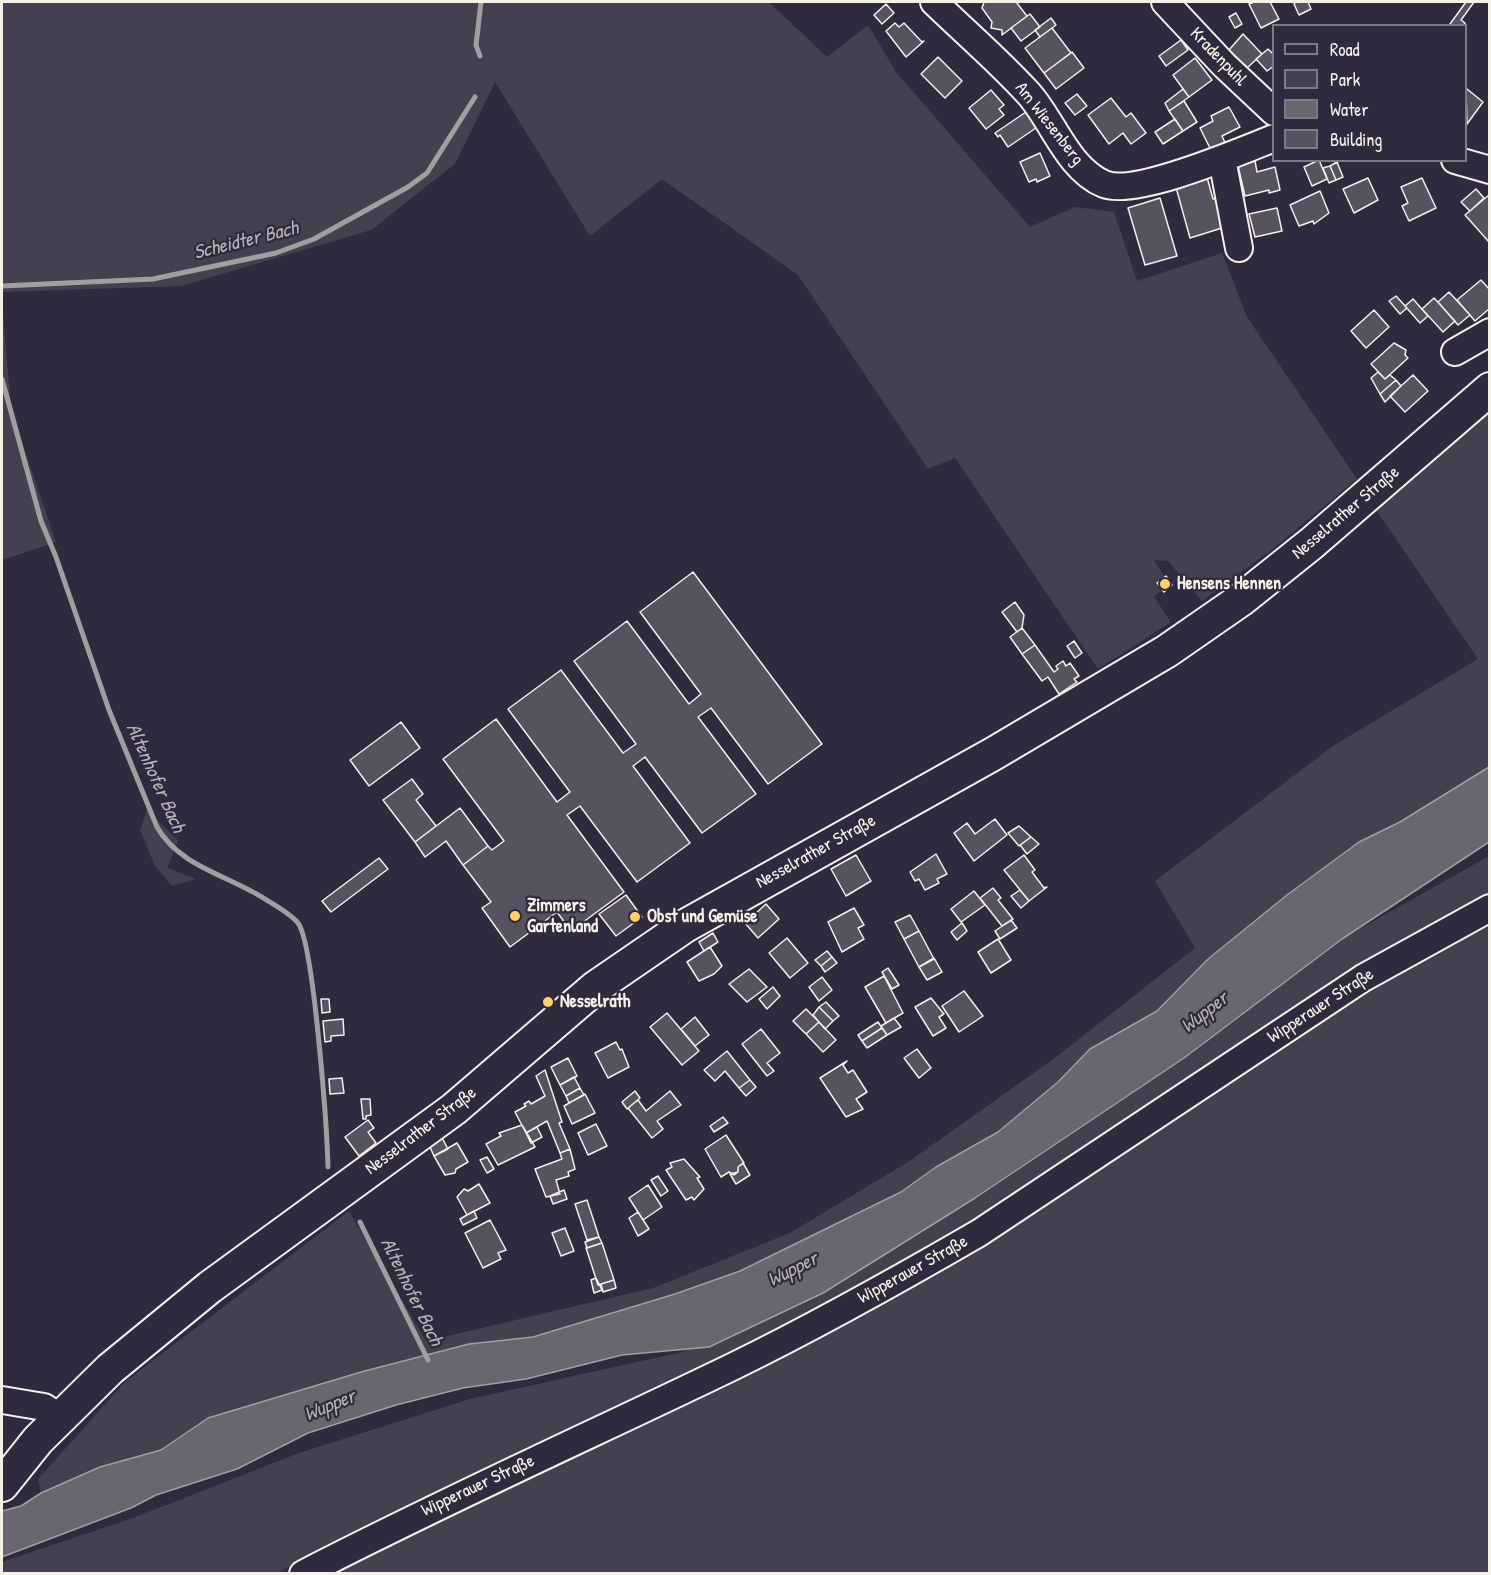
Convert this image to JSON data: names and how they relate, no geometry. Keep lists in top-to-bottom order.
{
  "streets": {
    "main road": ["Nesselrather Straße"],
    "street": ["Kradenpuhl", "Am Wiesenberg", "Wipperauer Straße"]
  },
  "water": ["Scheidter Bach", "Altenhofer Bach", "Wupper"],
  "places": [
    "Hensens Hennen",
    "Zimmers Gartenland",
    "Obst und Gemüse",
    "Nesselrath"
  ],
  "legend": [
    "Road",
    "Park",
    "Water",
    "Building"
  ]
}
